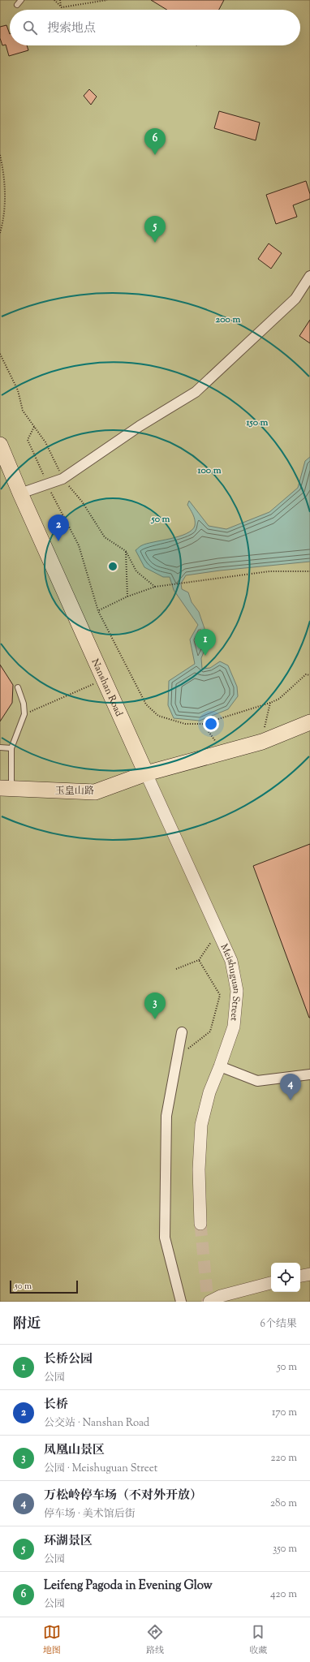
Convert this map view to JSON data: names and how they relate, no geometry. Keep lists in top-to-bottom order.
{
  "streets": {
    "main road": ["Nanshan Road", "玉皇山路"],
    "street": ["Meishuguan Street"]
  },
  "crossings": [
    ["Nanshan Road", "玉皇山路"],
    ["Nanshan Road", "Meishuguan Street"],
    ["玉皇山路", "Meishuguan Street"]
  ],
  "scale_bar": "50 m",
  "page": {
    "search": "搜索地点",
    "pins": [
      "6",
      "5",
      "2",
      "1",
      "3",
      "4"
    ],
    "scale": "50 m",
    "heading": ["附近", "6个结果"],
    "list": [
      {
        "mark": "1",
        "name": "长桥公园",
        "note": "公园",
        "value": "50 m"
      },
      {
        "mark": "2",
        "name": "长桥",
        "note": "公交站 · Nanshan Road",
        "value": "170 m"
      },
      {
        "mark": "3",
        "name": "凤凰山景区",
        "note": "公园 · Meishuguan Street",
        "value": "220 m"
      },
      {
        "mark": "4",
        "name": "万松岭停车场（不对外开放）",
        "note": "停车场 · 美术馆后街",
        "value": "280 m"
      },
      {
        "mark": "5",
        "name": "环湖景区",
        "note": "公园",
        "value": "350 m"
      },
      {
        "mark": "6",
        "name": "Leifeng Pagoda in Evening Glow",
        "note": "公园",
        "value": "420 m"
      }
    ],
    "nav": ["地图", "路线", "收藏"]
  },
  "rings": [
    "200 m",
    "150 m",
    "100 m",
    "50 m"
  ]
}
